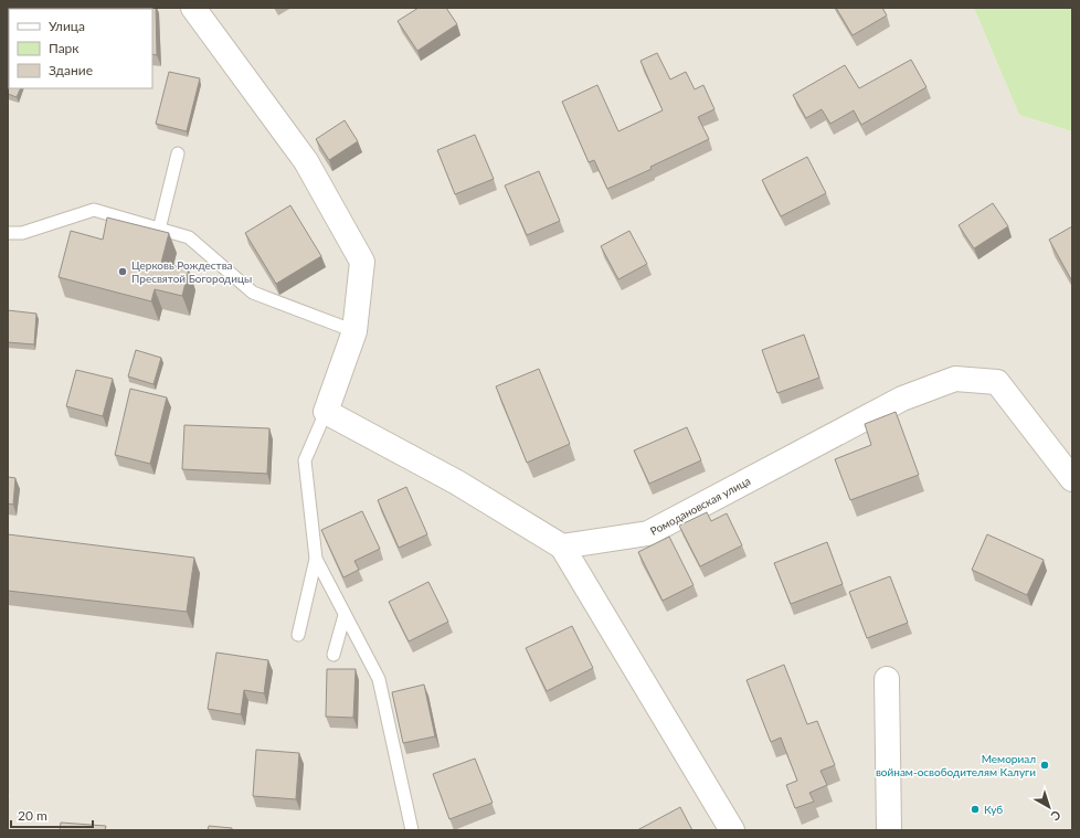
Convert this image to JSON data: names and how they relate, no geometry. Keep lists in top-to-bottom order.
{
  "streets": {
    "street": ["Ромодановская улица"]
  },
  "places": ["Церковь Рождества Пресвятой Богородицы", "Мемориал войнам-освободителям Калуги", "Куб"],
  "legend": ["Улица", "Парк", "Здание"],
  "scale_bar": "20 m",
  "north": "bottom right"
}
